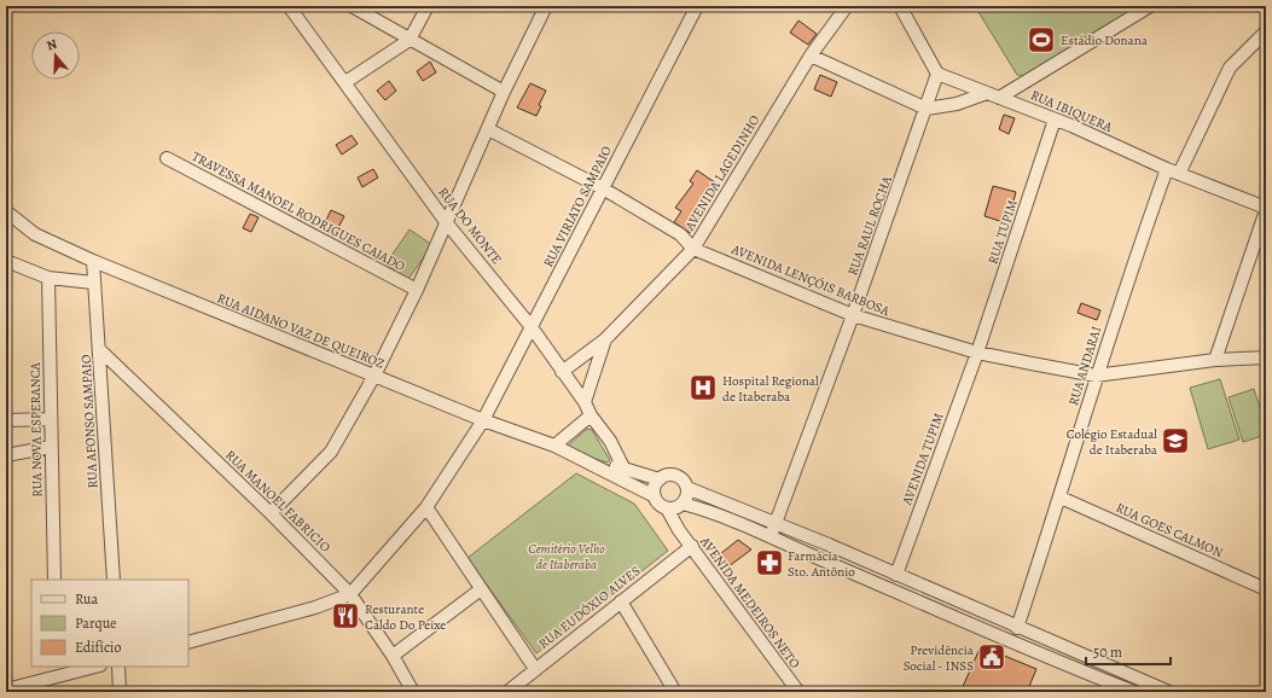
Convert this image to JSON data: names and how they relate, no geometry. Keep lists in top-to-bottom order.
{
  "streets": {
    "street": [
      "RUA IBIQUERA",
      "AVENIDA LAGEDINHO",
      "RUA VIRIATO SAMPAIO",
      "TRAVESSA MANOEL RODRIGUES CAJADO",
      "RUA DO MONTE",
      "RUA RAUL ROCHA",
      "RUA TUPIM",
      "AVENIDA LENÇÓIS BARBOSA",
      "RUA AIDANO VAZ DE QUEIROZ",
      "RUA ANDARAI",
      "RUA AFONSO SAMPAIO",
      "RUA NOVA ESPERANCA",
      "AVENIDA TUPIM",
      "RUA MANOEL FABRICIO",
      "RUA GOES CALMON",
      "AVENIDA MEDEIROS NETO",
      "RUA EUDÓXIO ALVES"
    ]
  },
  "crossings": [
    ["RUA IBIQUERA", "RUA RAUL ROCHA"],
    ["RUA IBIQUERA", "RUA TUPIM"],
    ["RUA IBIQUERA", "RUA ANDARAI"],
    ["AVENIDA LAGEDINHO", "RUA DO MONTE"],
    ["AVENIDA LAGEDINHO", "AVENIDA LENÇÓIS BARBOSA"],
    ["RUA VIRIATO SAMPAIO", "RUA DO MONTE"],
    ["RUA VIRIATO SAMPAIO", "AVENIDA LENÇÓIS BARBOSA"],
    ["RUA VIRIATO SAMPAIO", "RUA AIDANO VAZ DE QUEIROZ"],
    ["RUA VIRIATO SAMPAIO", "RUA MANOEL FABRICIO"],
    ["RUA DO MONTE", "RUA AIDANO VAZ DE QUEIROZ"],
    ["RUA RAUL ROCHA", "AVENIDA LENÇÓIS BARBOSA"],
    ["RUA TUPIM", "AVENIDA LENÇÓIS BARBOSA"],
    ["RUA TUPIM", "AVENIDA TUPIM"],
    ["AVENIDA LENÇÓIS BARBOSA", "RUA ANDARAI"],
    ["AVENIDA LENÇÓIS BARBOSA", "AVENIDA TUPIM"],
    ["RUA AIDANO VAZ DE QUEIROZ", "RUA AFONSO SAMPAIO"],
    ["RUA AIDANO VAZ DE QUEIROZ", "AVENIDA MEDEIROS NETO"],
    ["RUA ANDARAI", "RUA GOES CALMON"],
    ["RUA AFONSO SAMPAIO", "RUA MANOEL FABRICIO"],
    ["AVENIDA MEDEIROS NETO", "RUA EUDÓXIO ALVES"]
  ],
  "parks": ["Cemitério Velho de Itaberaba"],
  "places": {
    "sports": ["Estádio Donana"],
    "hospital": ["Hospital Regional de Itaberaba"],
    "school or university": ["Colégio Estadual de Itaberaba"],
    "pharmacy": ["Farmácia Sto. Antônio"],
    "restaurant": ["Resturante Caldo Do Peixe"],
    "public building": ["Previdência Social - INSS"]
  },
  "legend": ["Rua", "Parque", "Edifício"],
  "scale_bar": "50 m",
  "north": "top"
}
